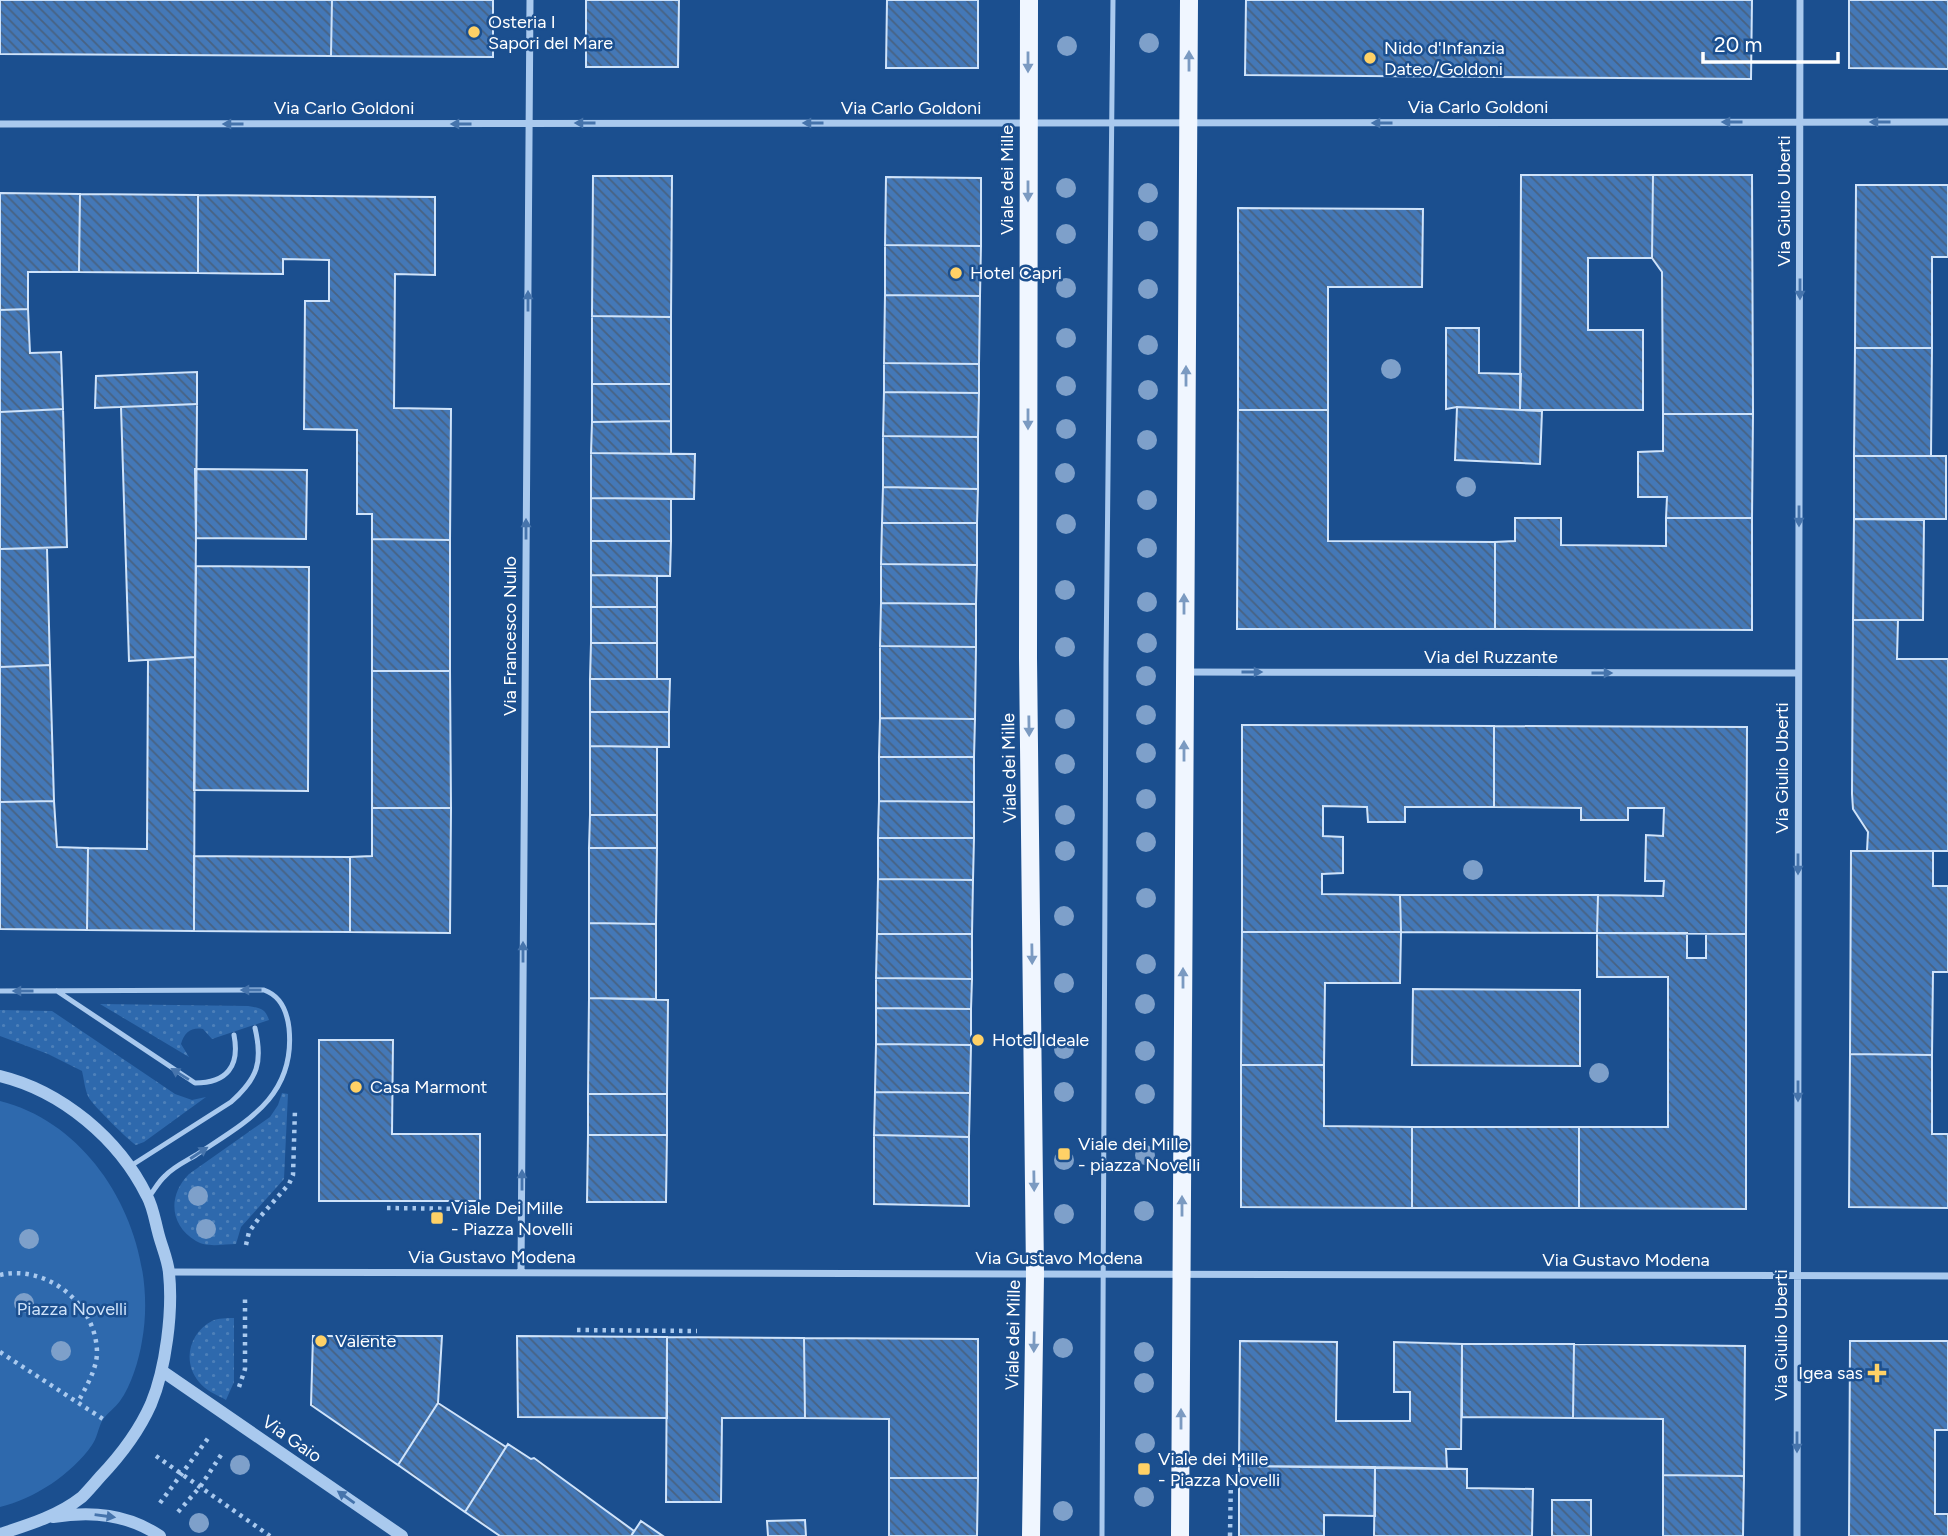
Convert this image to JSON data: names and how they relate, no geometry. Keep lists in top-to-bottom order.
{
  "streets": {
    "main road": ["Viale dei Mille"],
    "street": [
      "Via Carlo Goldoni",
      "Via Giulio Uberti",
      "Via Francesco Nullo",
      "Via del Ruzzante",
      "Via Gustavo Modena",
      "Via Gaio"
    ]
  },
  "crossings": [
    ["Via Carlo Goldoni", "Viale dei Mille"],
    ["Via Carlo Goldoni", "Via Giulio Uberti"],
    ["Via Carlo Goldoni", "Via Francesco Nullo"],
    ["Viale dei Mille", "Via Gustavo Modena"],
    ["Via Giulio Uberti", "Via del Ruzzante"],
    ["Via Giulio Uberti", "Via Gustavo Modena"],
    ["Via Francesco Nullo", "Via Gustavo Modena"]
  ],
  "one_way": [
    "Via Carlo Goldoni",
    "Via Giulio Uberti",
    "Via Francesco Nullo",
    "Via del Ruzzante",
    "Via Gaio"
  ],
  "parks": ["Piazza Novelli"],
  "places": {
    "other": [
      "Osteria I Sapori del Mare",
      "Nido d'Infanzia Dateo/Goldoni",
      "Hotel Capri",
      "Hotel Ideale",
      "Casa Marmont",
      "Valente"
    ],
    "transit": ["Viale dei Mille - piazza Novelli", "Viale Dei Mille - Piazza Novelli", "Viale dei Mille - Piazza Novelli"],
    "health": ["Igea sas"]
  },
  "scale_bar": "20 m"
}
